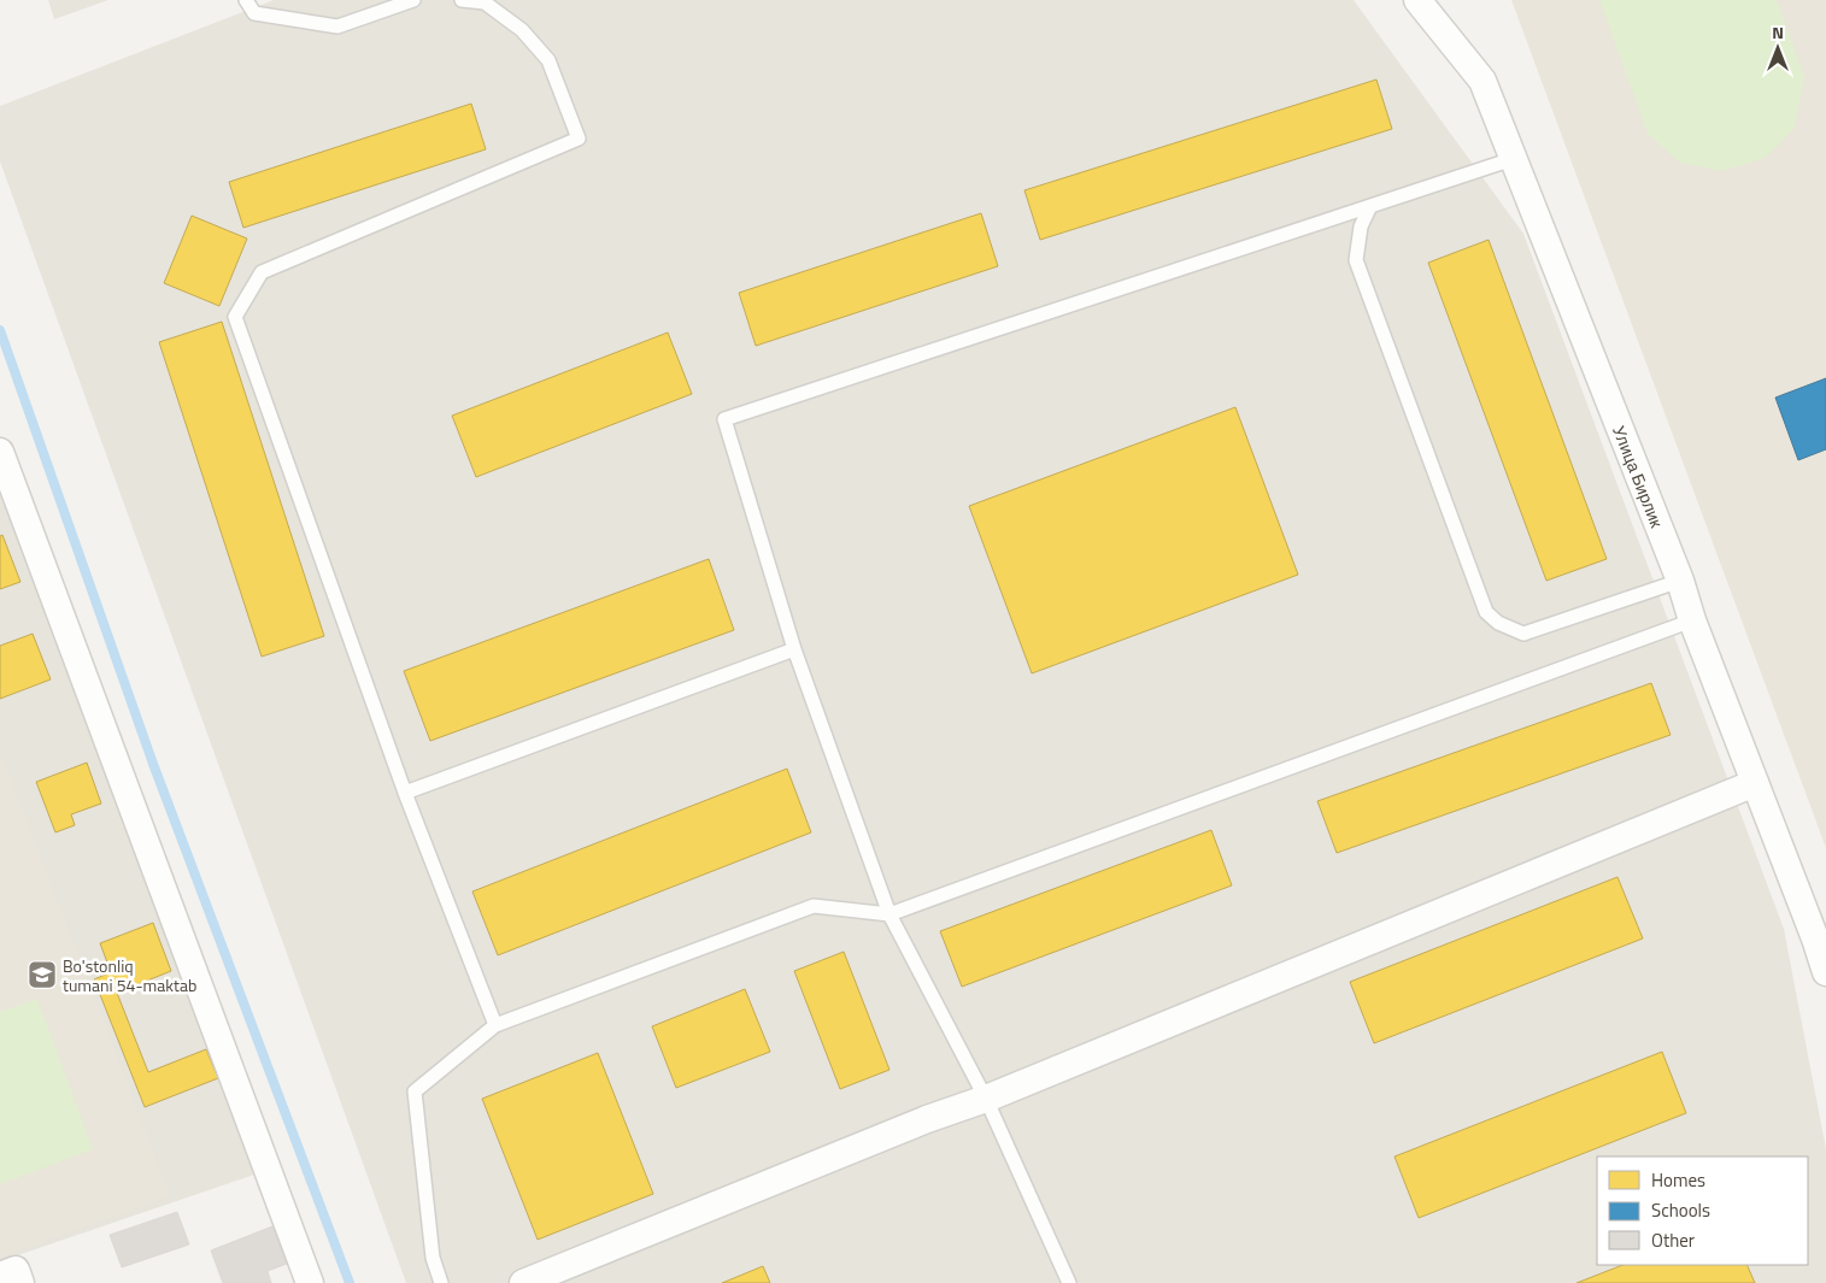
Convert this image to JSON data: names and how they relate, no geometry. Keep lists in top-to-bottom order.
{
  "streets": {
    "street": ["Улица Бирлик"]
  },
  "places": {
    "school or university": ["Bo'stonliq tumani 54-maktab"]
  },
  "legend": ["Homes", "Schools", "Other"],
  "north": "top"
}
